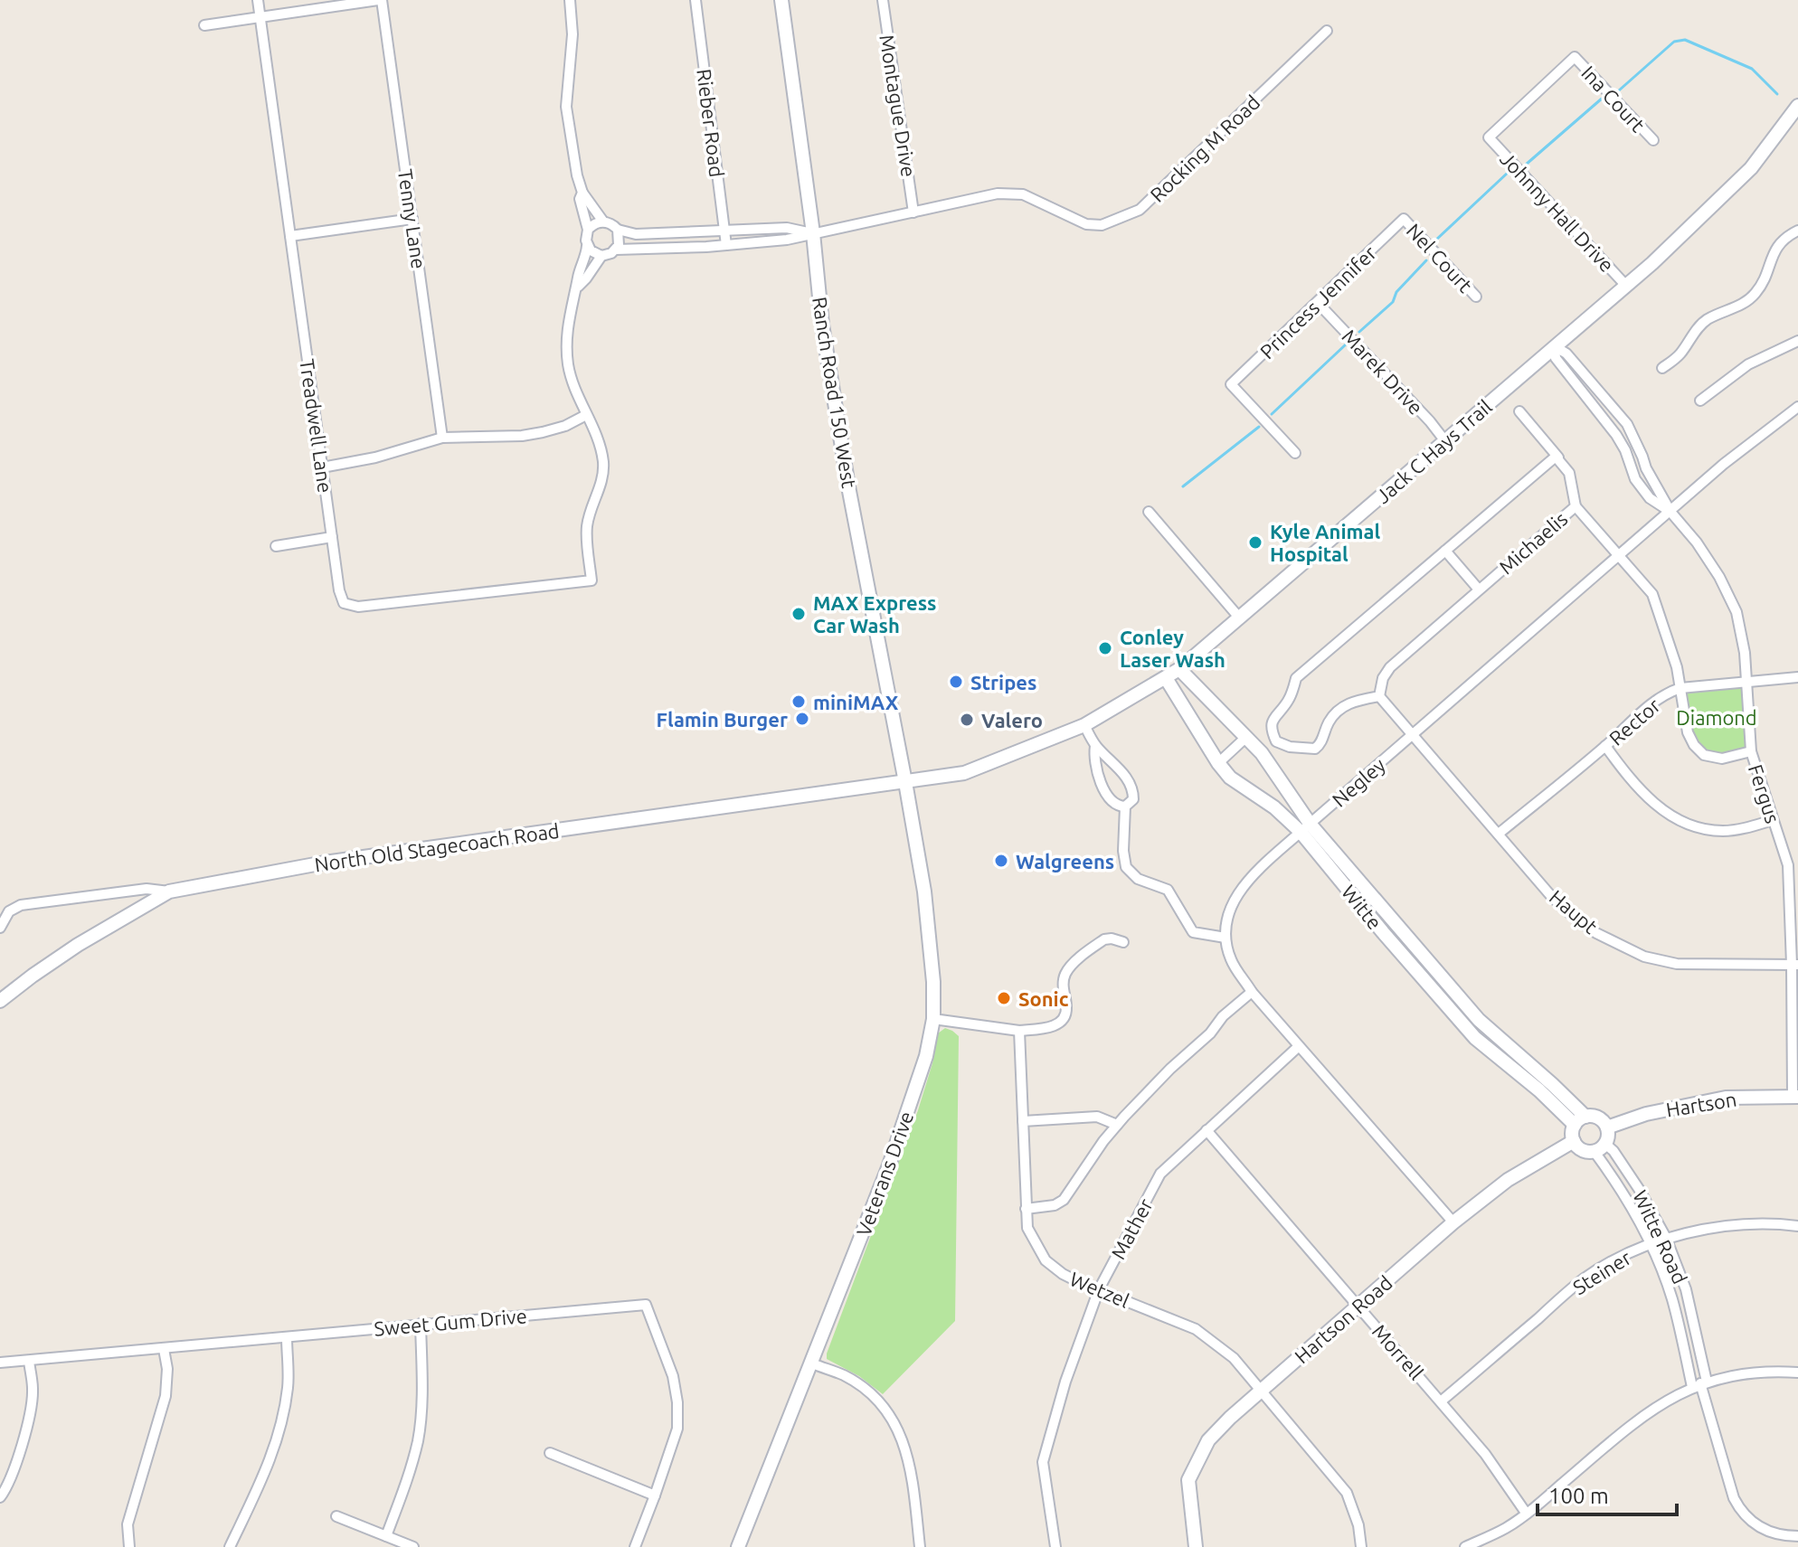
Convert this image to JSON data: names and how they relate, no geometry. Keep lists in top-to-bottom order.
{
  "streets": {
    "street": [
      "Ina Court",
      "Montague Drive",
      "Rieber Road",
      "Rocking M Road",
      "Johnny Hall Drive",
      "Tenny Lane",
      "Nel Court",
      "Princess Jennifer",
      "Marek Drive",
      "Ranch Road 150 West",
      "Treadwell Lane",
      "Jack C Hays Trail",
      "Michaelis",
      "Rector",
      "Negley",
      "Fergus",
      "North Old Stagecoach Road",
      "Witte",
      "Haupt",
      "Hartson",
      "Veterans Drive",
      "Mather",
      "Witte Road",
      "Steiner",
      "Wetzel",
      "Hartson Road",
      "Sweet Gum Drive",
      "Morrell"
    ]
  },
  "crossings": [
    ["Ina Court", "Johnny Hall Drive"],
    ["Montague Drive", "Rocking M Road"],
    ["Rieber Road", "Rocking M Road"],
    ["Rocking M Road", "Ranch Road 150 West"],
    ["Johnny Hall Drive", "Jack C Hays Trail"],
    ["Nel Court", "Princess Jennifer"],
    ["Princess Jennifer", "Marek Drive"],
    ["Marek Drive", "Jack C Hays Trail"],
    ["Ranch Road 150 West", "Jack C Hays Trail"],
    ["Ranch Road 150 West", "North Old Stagecoach Road"],
    ["Ranch Road 150 West", "Veterans Drive"],
    ["Jack C Hays Trail", "Fergus"],
    ["Jack C Hays Trail", "North Old Stagecoach Road"],
    ["Jack C Hays Trail", "Witte"],
    ["Jack C Hays Trail", "Veterans Drive"],
    ["Michaelis", "Haupt"],
    ["Rector", "Fergus"],
    ["Rector", "Haupt"],
    ["Negley", "Fergus"],
    ["Negley", "Witte"],
    ["Negley", "Haupt"],
    ["Fergus", "Haupt"],
    ["Fergus", "Hartson"],
    ["North Old Stagecoach Road", "Veterans Drive"],
    ["Witte", "Hartson"],
    ["Witte", "Witte Road"],
    ["Witte", "Hartson Road"],
    ["Hartson", "Witte Road"],
    ["Hartson", "Hartson Road"],
    ["Mather", "Wetzel"],
    ["Mather", "Morrell"],
    ["Witte Road", "Steiner"],
    ["Witte Road", "Hartson Road"],
    ["Steiner", "Morrell"],
    ["Wetzel", "Hartson Road"],
    ["Hartson Road", "Morrell"]
  ],
  "parks": ["Diamond"],
  "places": [
    "Kyle Animal Hospital",
    "MAX Express Car Wash",
    "Conley Laser Wash",
    "Stripes",
    "miniMAX",
    "Flamin Burger",
    "Valero",
    "Walgreens",
    "Sonic"
  ],
  "scale_bar": "100 m"
}
